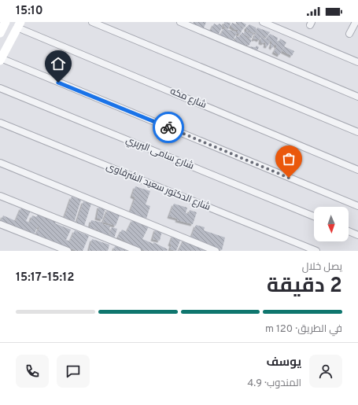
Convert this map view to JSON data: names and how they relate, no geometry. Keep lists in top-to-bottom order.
{
  "streets": {
    "street": ["شارع مكه", "شارع سامى البربري", "شارع الدكتور سعيد الشرقاوى"]
  },
  "north": "bottom",
  "page": {
    "status": "15:10",
    "heading": ["2 دقيقة", "يصل خلال", "15:12–15:17"],
    "panel": ["يوسف", "المندوب · 4.9"],
    "bar": "في الطريق · 120 m"
  }
}
